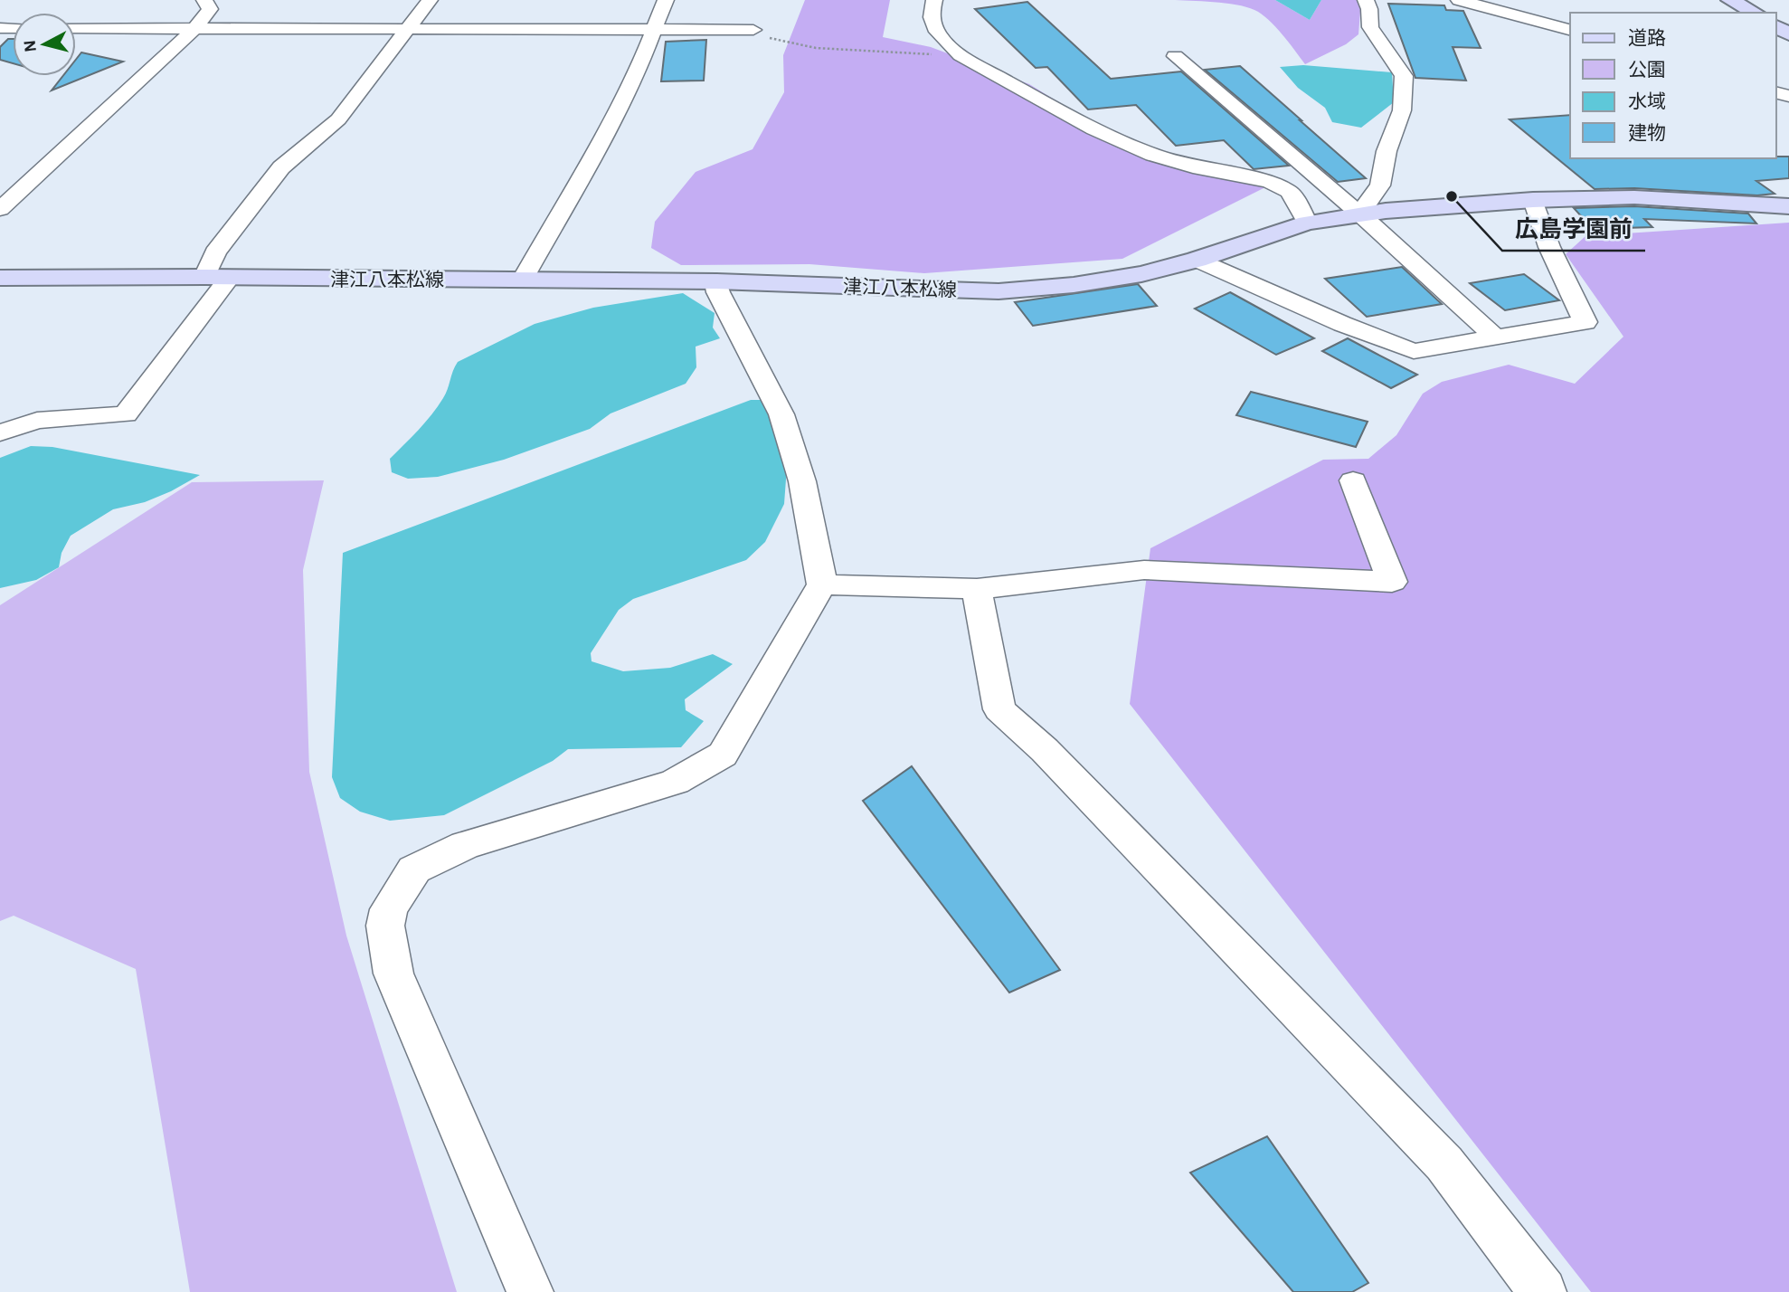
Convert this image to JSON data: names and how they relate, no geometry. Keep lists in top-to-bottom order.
{
  "streets": {
    "main road": ["津江八本松線"]
  },
  "places": ["広島学園前"],
  "legend": [
    "道路",
    "公園",
    "水域",
    "建物"
  ],
  "north": "left"
}
